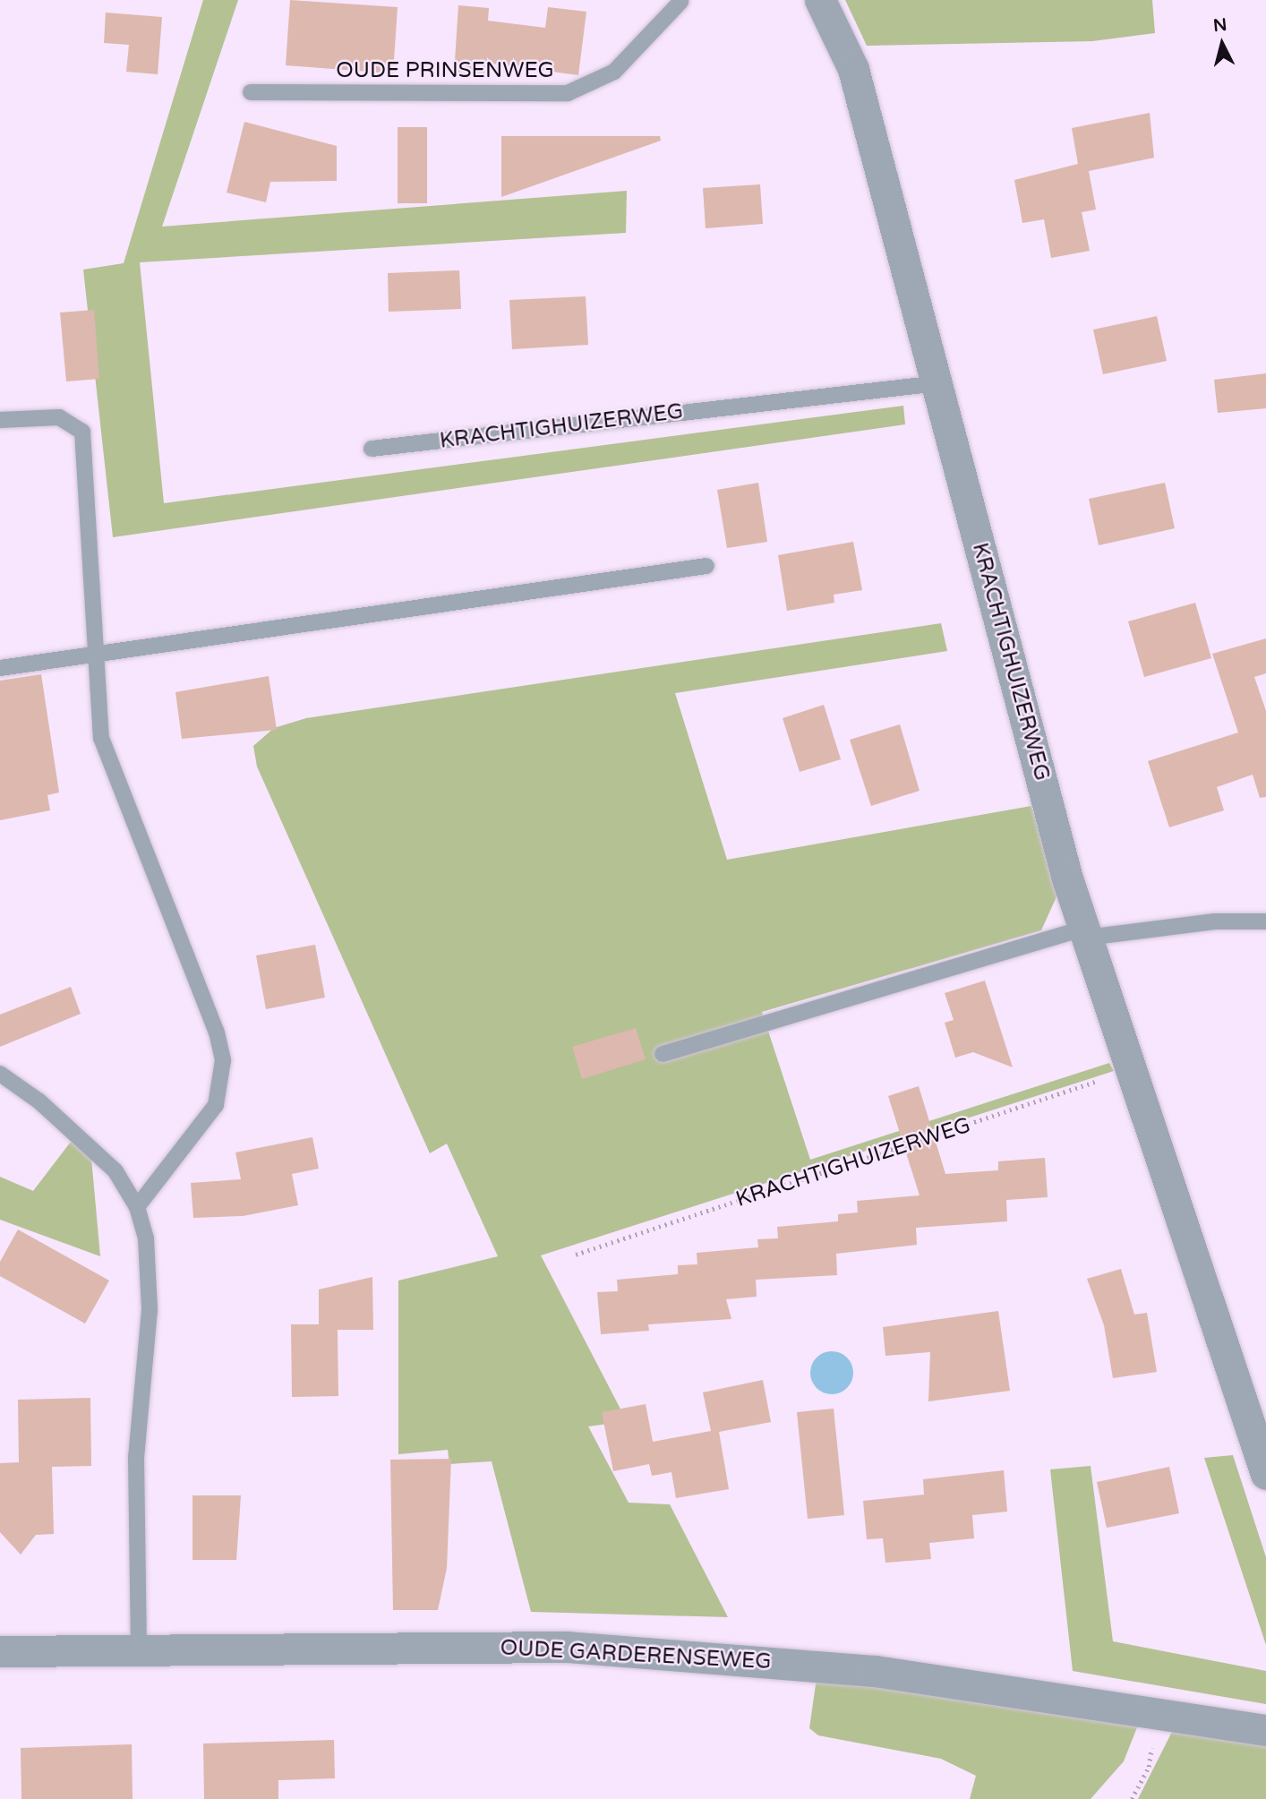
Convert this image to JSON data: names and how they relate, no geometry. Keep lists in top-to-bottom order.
{
  "streets": {
    "street": ["KRACHTIGHUIZERWEG", "OUDE GARDERENSEWEG"],
    "lane": ["OUDE PRINSENWEG"]
  },
  "north": "top"
}
